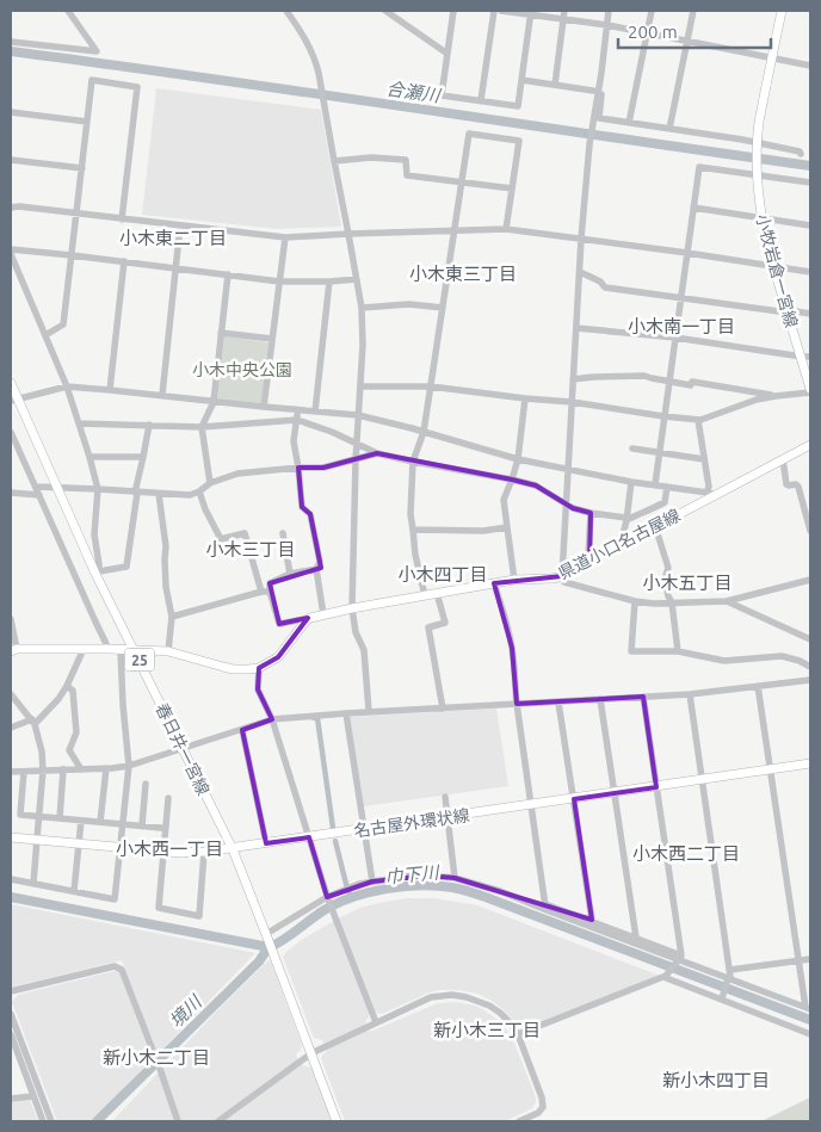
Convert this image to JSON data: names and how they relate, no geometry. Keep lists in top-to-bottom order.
{
  "streets": {
    "main road": [
      "小牧岩倉一宮線",
      "県道小口名古屋線",
      "25",
      "春日井一宮線",
      "名古屋外環状線"
    ]
  },
  "crossings": [
    ["春日井一宮線", "名古屋外環状線"]
  ],
  "districts": [
    "小木東二丁目",
    "小木東三丁目",
    "小木南一丁目",
    "小木三丁目",
    "小木四丁目",
    "小木五丁目",
    "小木西一丁目",
    "小木西二丁目",
    "新小木三丁目",
    "新小木二丁目",
    "新小木四丁目"
  ],
  "water": ["合瀬川", "巾下川", "境川"],
  "parks": ["小木中央公園"],
  "scale_bar": "200 m"
}
